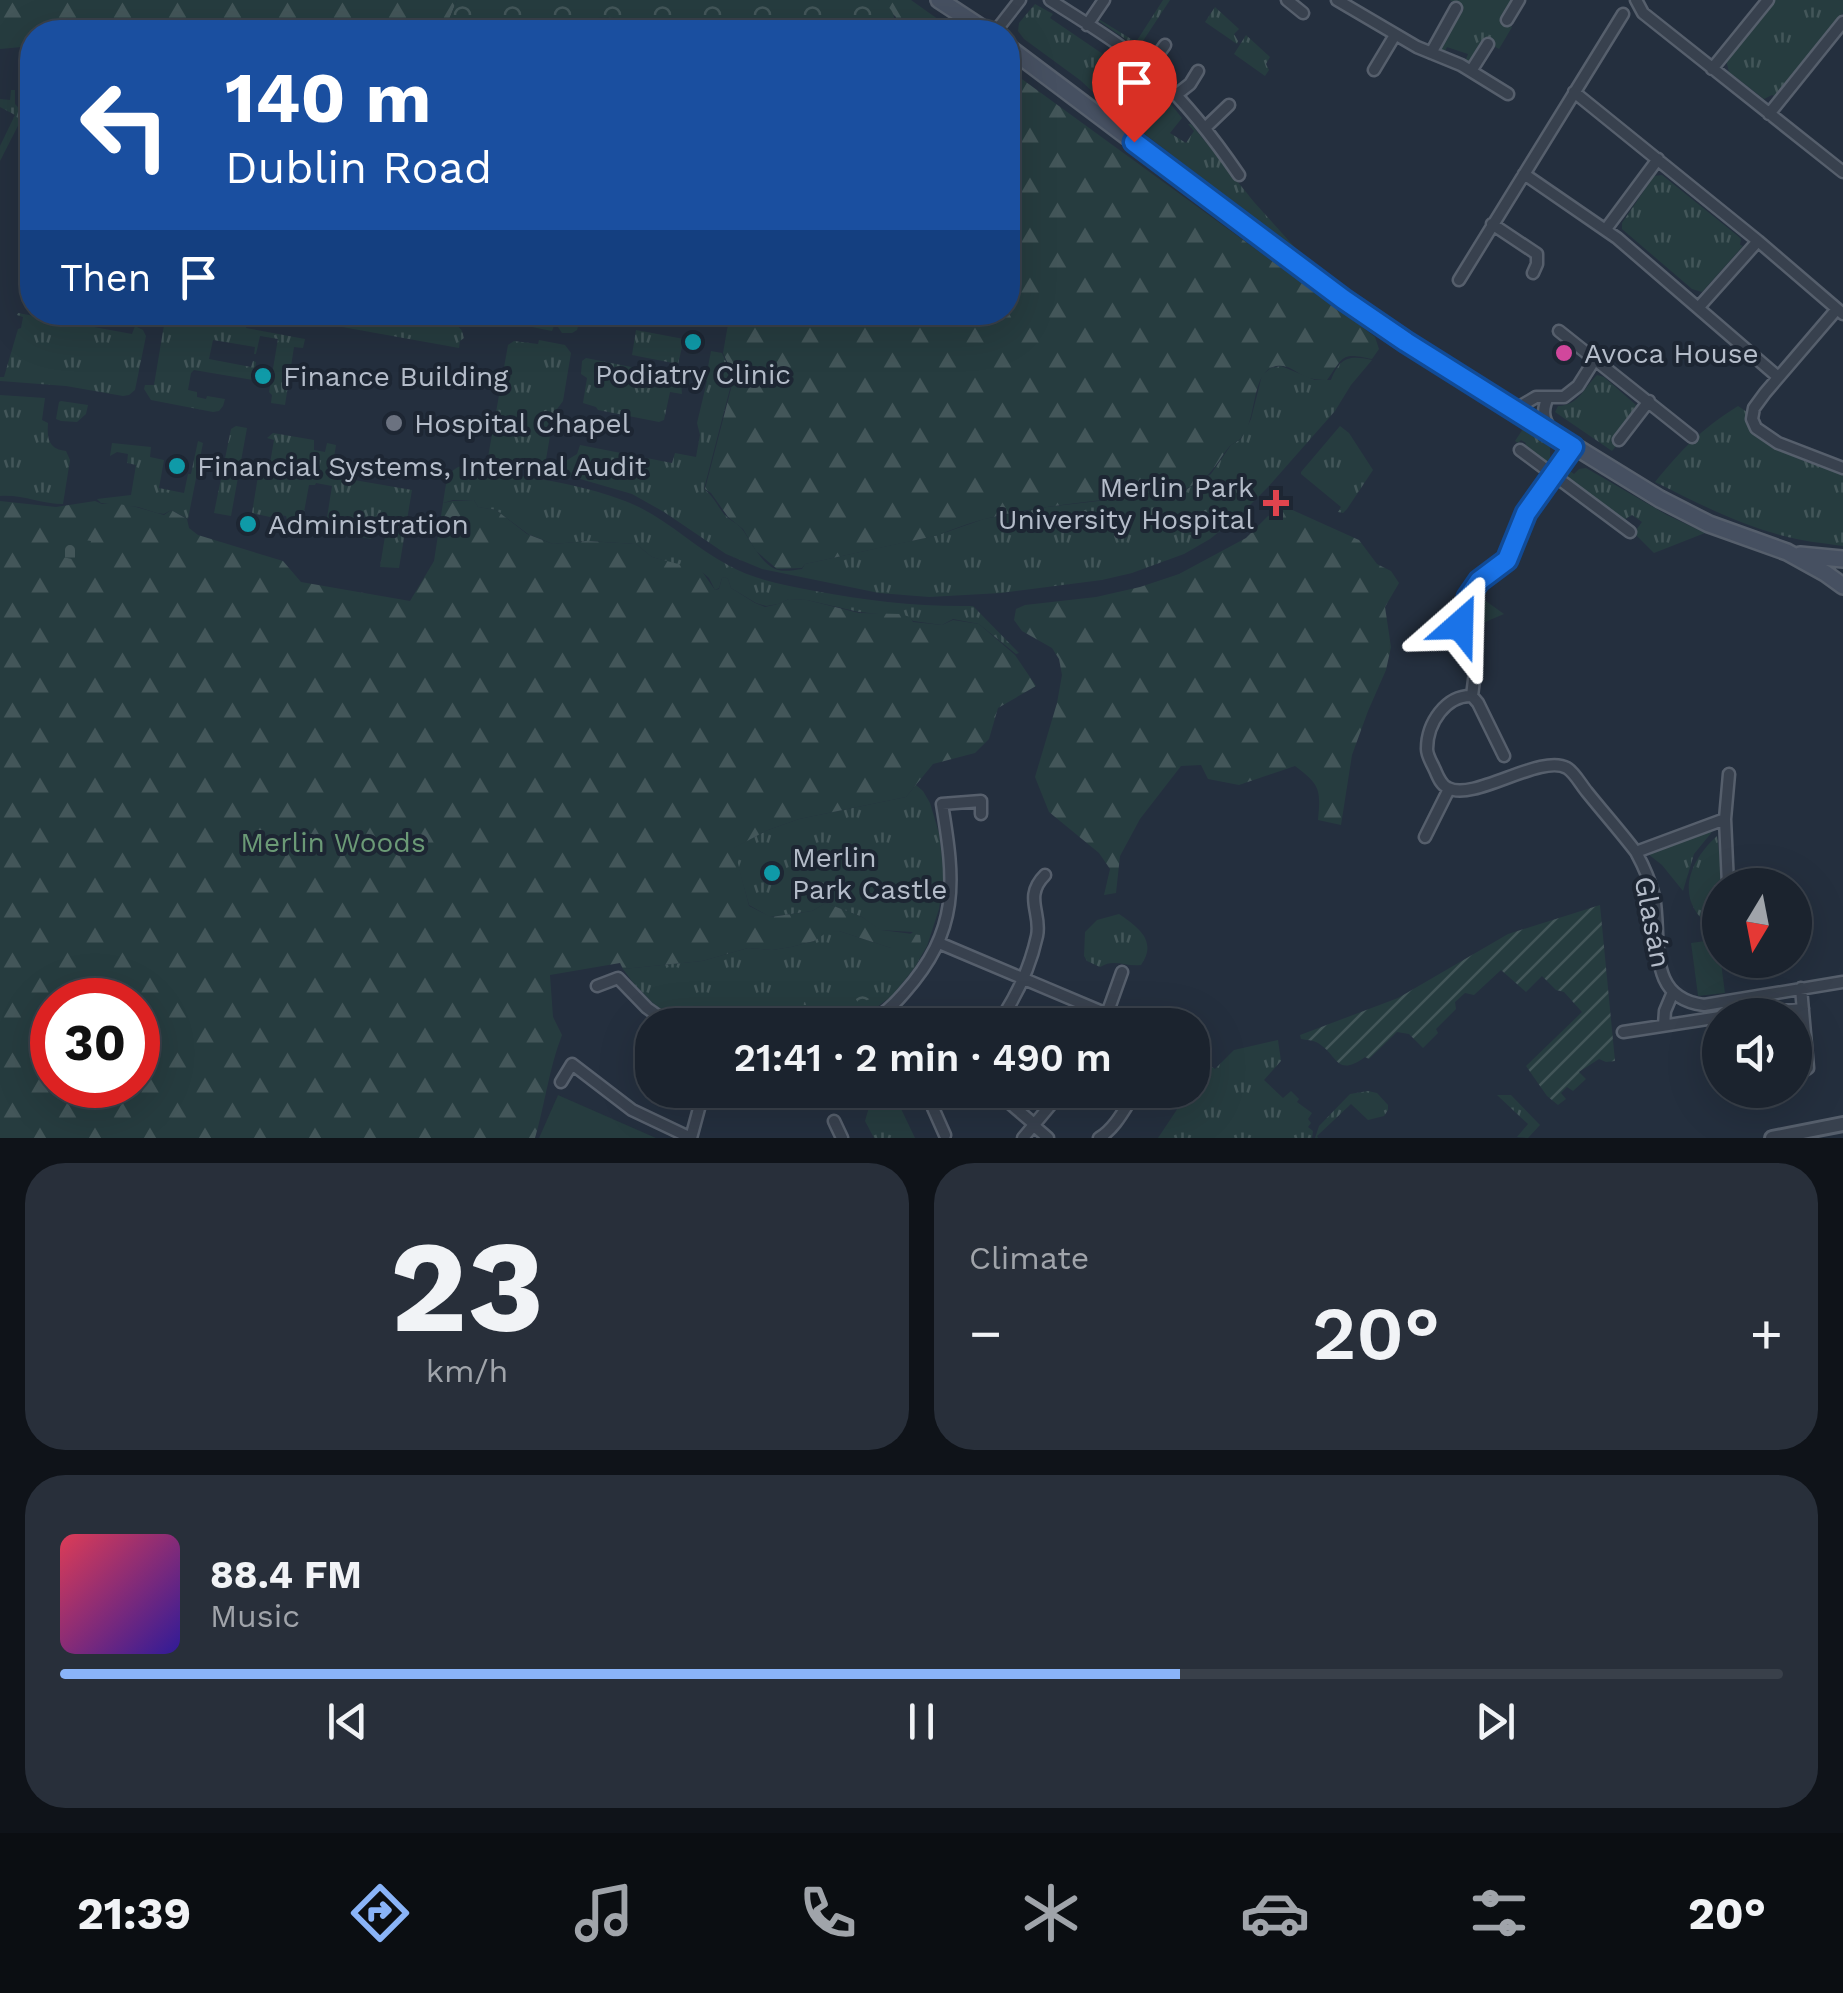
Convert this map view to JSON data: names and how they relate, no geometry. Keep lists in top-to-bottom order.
{
  "streets": {
    "street": ["Glasán"]
  },
  "parks": ["Merlin Woods"],
  "places": {
    "other": [
      "Podiatry Clinic",
      "Avoca House",
      "Finance Building",
      "Hospital Chapel",
      "Financial Systems, Internal Audit",
      "Administration",
      "Merlin Park Castle"
    ],
    "health": ["Merlin Park University Hospital"]
  },
  "north": "bottom",
  "page": {
    "turn": ["140 m", "Dublin Road"],
    "then": "Then",
    "limit": "30",
    "trip": "21:41 · 2 min · 490 m",
    "tile": [
      ["23", "km/h"],
      "Climate"
    ],
    "heat": ["−", "20°", "+"],
    "song": ["88.4 FM", "Music"],
    "tabs": ["21:39", "20°"]
  }
}
